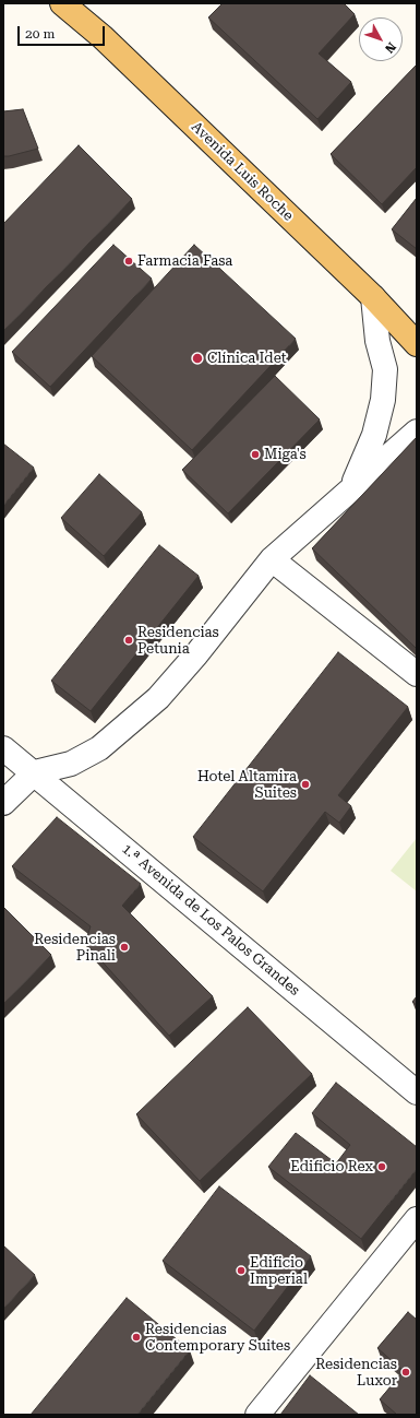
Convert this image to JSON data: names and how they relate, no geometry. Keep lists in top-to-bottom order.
{
  "streets": {
    "main road": ["Avenida Luis Roche"],
    "street": ["1.ª Avenida de Los Palos Grandes"]
  },
  "places": [
    "Farmacia Fasa",
    "Clínica Idet",
    "Miga's",
    "Residencias Petunia",
    "Hotel Altamira Suites",
    "Residencias Pinali",
    "Edificio Rex",
    "Edificio Imperial",
    "Residencias Contemporary Suites",
    "Residencias Luxor"
  ],
  "scale_bar": "20 m",
  "north": "bottom right"
}
